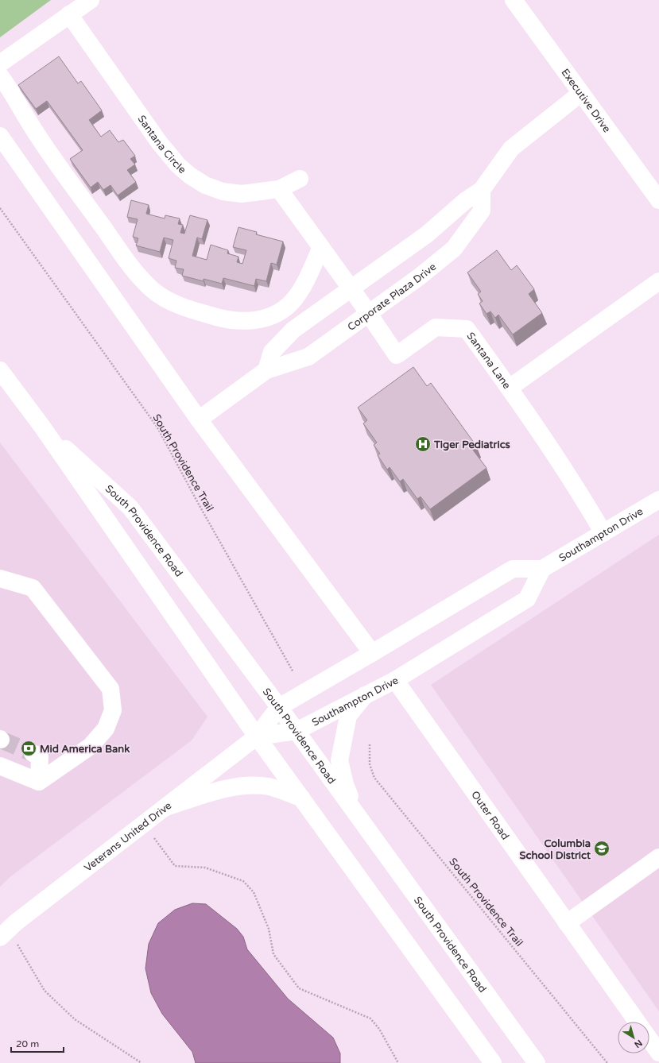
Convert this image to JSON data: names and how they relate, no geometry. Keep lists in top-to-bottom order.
{
  "streets": {
    "street": [
      "Executive Drive",
      "Santana Circle",
      "Corporate Plaza Drive",
      "Santana Lane",
      "South Providence Road",
      "Southampton Drive",
      "Outer Road",
      "Veterans United Drive"
    ],
    "path": ["South Providence Trail"]
  },
  "crossings": [
    ["Santana Circle", "Santana Lane"],
    ["Corporate Plaza Drive", "Santana Lane"],
    ["Santana Lane", "Southampton Drive"],
    ["South Providence Road", "Southampton Drive"],
    ["South Providence Road", "Veterans United Drive"],
    ["Southampton Drive", "Outer Road"],
    ["Southampton Drive", "Veterans United Drive"]
  ],
  "places": {
    "hospital": ["Tiger Pediatrics"],
    "bank": ["Mid America Bank"],
    "school or university": ["Columbia School District"]
  },
  "scale_bar": "20 m",
  "north": "bottom right"
}
